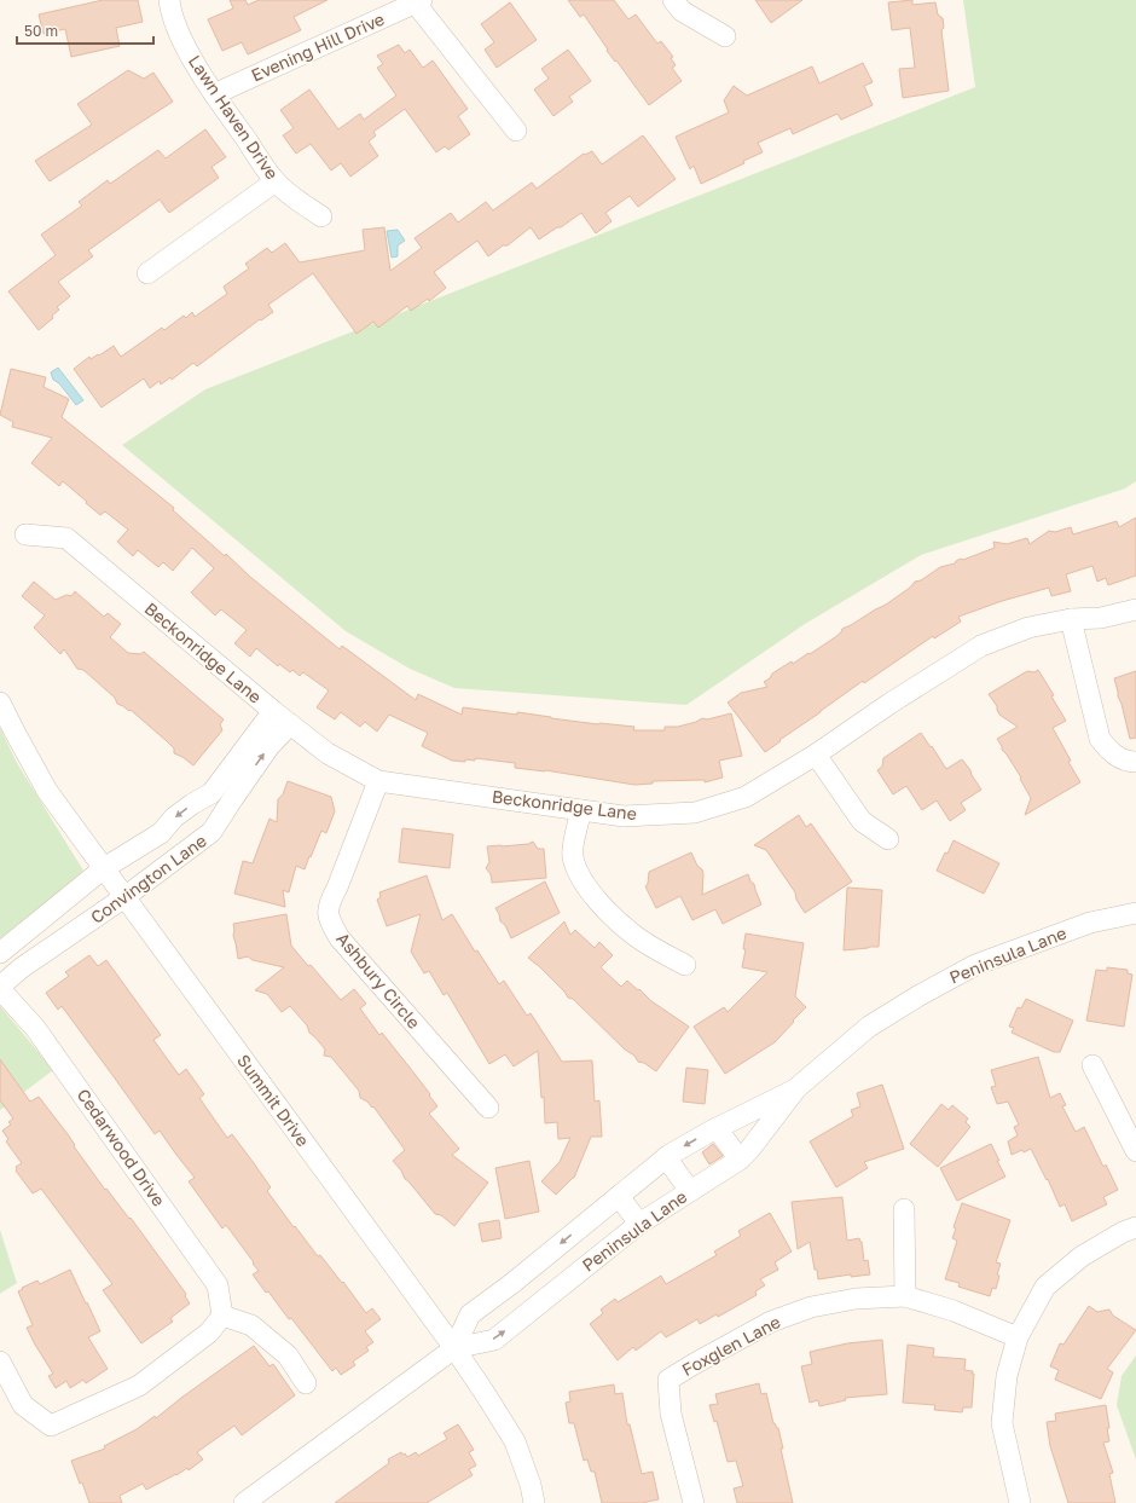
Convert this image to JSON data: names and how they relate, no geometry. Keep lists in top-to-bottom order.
{
  "streets": {
    "street": [
      "Evening Hill Drive",
      "Lawn Haven Drive",
      "Beckonridge Lane",
      "Convington Lane",
      "Peninsula Lane",
      "Ashbury Circle",
      "Summit Drive",
      "Cedarwood Drive",
      "Foxglen Lane"
    ]
  },
  "crossings": [
    ["Evening Hill Drive", "Lawn Haven Drive"],
    ["Beckonridge Lane", "Convington Lane"],
    ["Beckonridge Lane", "Ashbury Circle"],
    ["Convington Lane", "Summit Drive"],
    ["Convington Lane", "Cedarwood Drive"],
    ["Peninsula Lane", "Summit Drive"]
  ],
  "scale_bar": "50 m"
}
